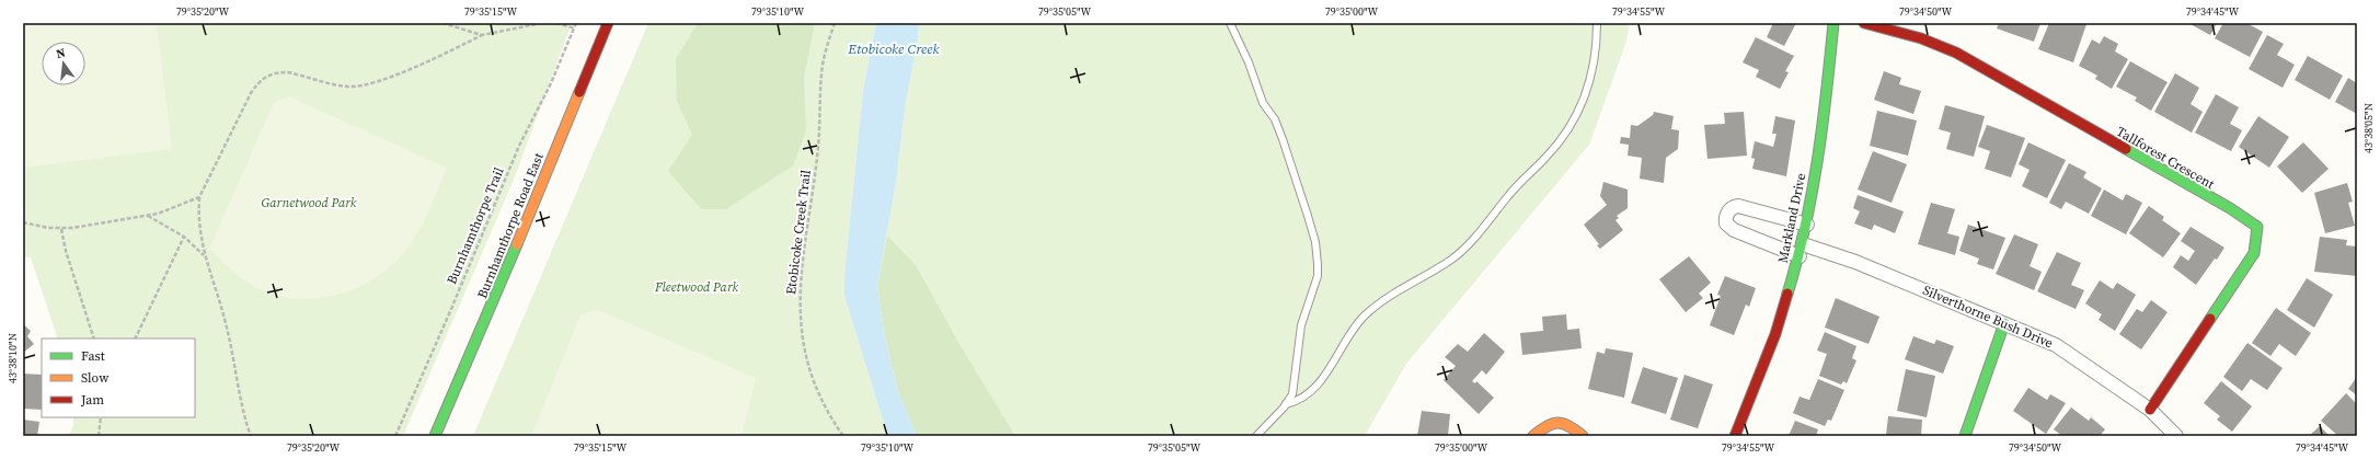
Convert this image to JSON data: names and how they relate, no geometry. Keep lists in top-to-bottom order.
{
  "streets": {
    "street": [
      "Tallforest Crescent",
      "Markland Drive",
      "Burnhamthorpe Road East",
      "Silverthorne Bush Drive"
    ],
    "path": ["Burnhamthorpe Trail", "Etobicoke Creek Trail"]
  },
  "crossings": [
    ["Tallforest Crescent", "Silverthorne Bush Drive"],
    ["Markland Drive", "Silverthorne Bush Drive"]
  ],
  "water": ["Etobicoke Creek"],
  "parks": ["Garnetwood Park", "Fleetwood Park"],
  "legend": ["Fast", "Slow", "Jam"],
  "north": "top",
  "coordinates": [
    "79°35'20\"W",
    "79°35'15\"W",
    "79°35'10\"W",
    "79°35'05\"W",
    "79°35'00\"W",
    "79°34'55\"W",
    "79°34'50\"W",
    "79°34'45\"W",
    "43°38'05\"N",
    "43°38'10\"N"
  ]
}
